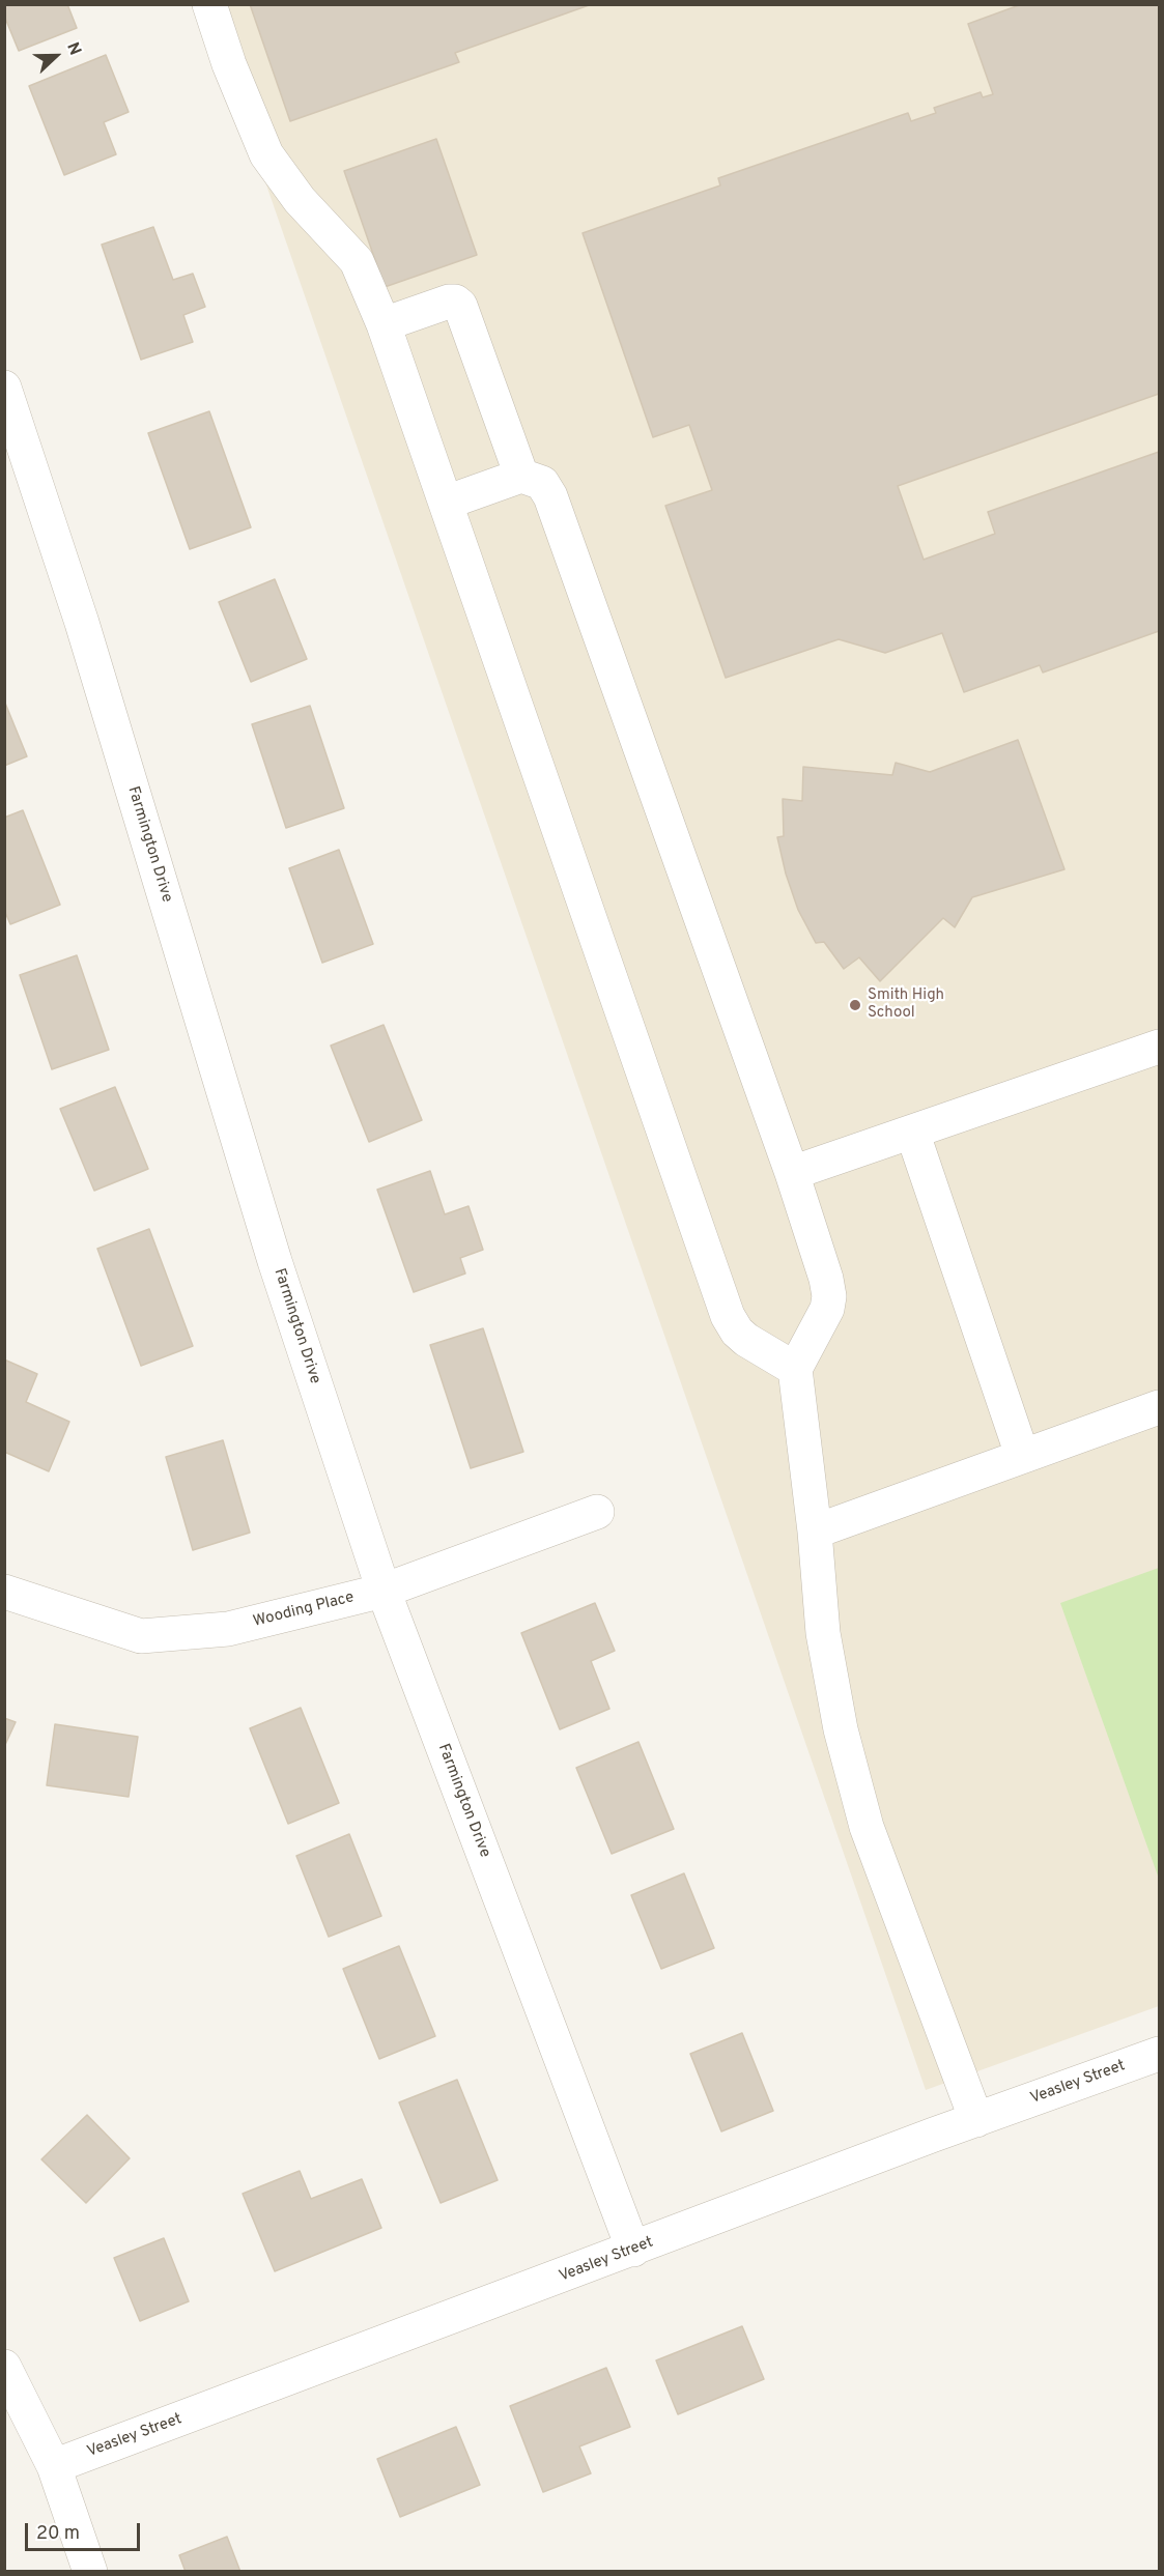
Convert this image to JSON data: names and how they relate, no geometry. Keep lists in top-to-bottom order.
{
  "streets": {
    "street": ["Farmington Drive", "Wooding Place", "Veasley Street"]
  },
  "crossings": [
    ["Farmington Drive", "Wooding Place"],
    ["Farmington Drive", "Veasley Street"]
  ],
  "places": ["Smith High School"],
  "scale_bar": "20 m",
  "north": "right"
}
